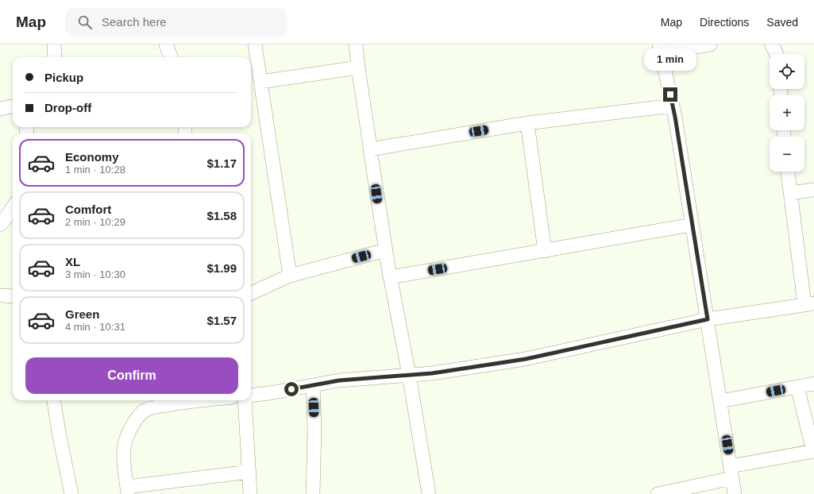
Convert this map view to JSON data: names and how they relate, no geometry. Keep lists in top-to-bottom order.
{
  "page": {
    "header": "Map",
    "search": "Search here",
    "nav": ["Map", "Directions", "Saved"],
    "bubble": "1 min",
    "map_buttons": ["+", "−"],
    "banner": ["Pickup", "Drop-off"],
    "list": [
      {
        "name": "Economy",
        "note": "1 min · 10:28",
        "value": "$1.17"
      },
      {
        "name": "Comfort",
        "note": "2 min · 10:29",
        "value": "$1.58"
      },
      {
        "name": "XL",
        "note": "3 min · 10:30",
        "value": "$1.99"
      },
      {
        "name": "Green",
        "note": "4 min · 10:31",
        "value": "$1.57"
      }
    ],
    "buttons": "Confirm"
  }
}
